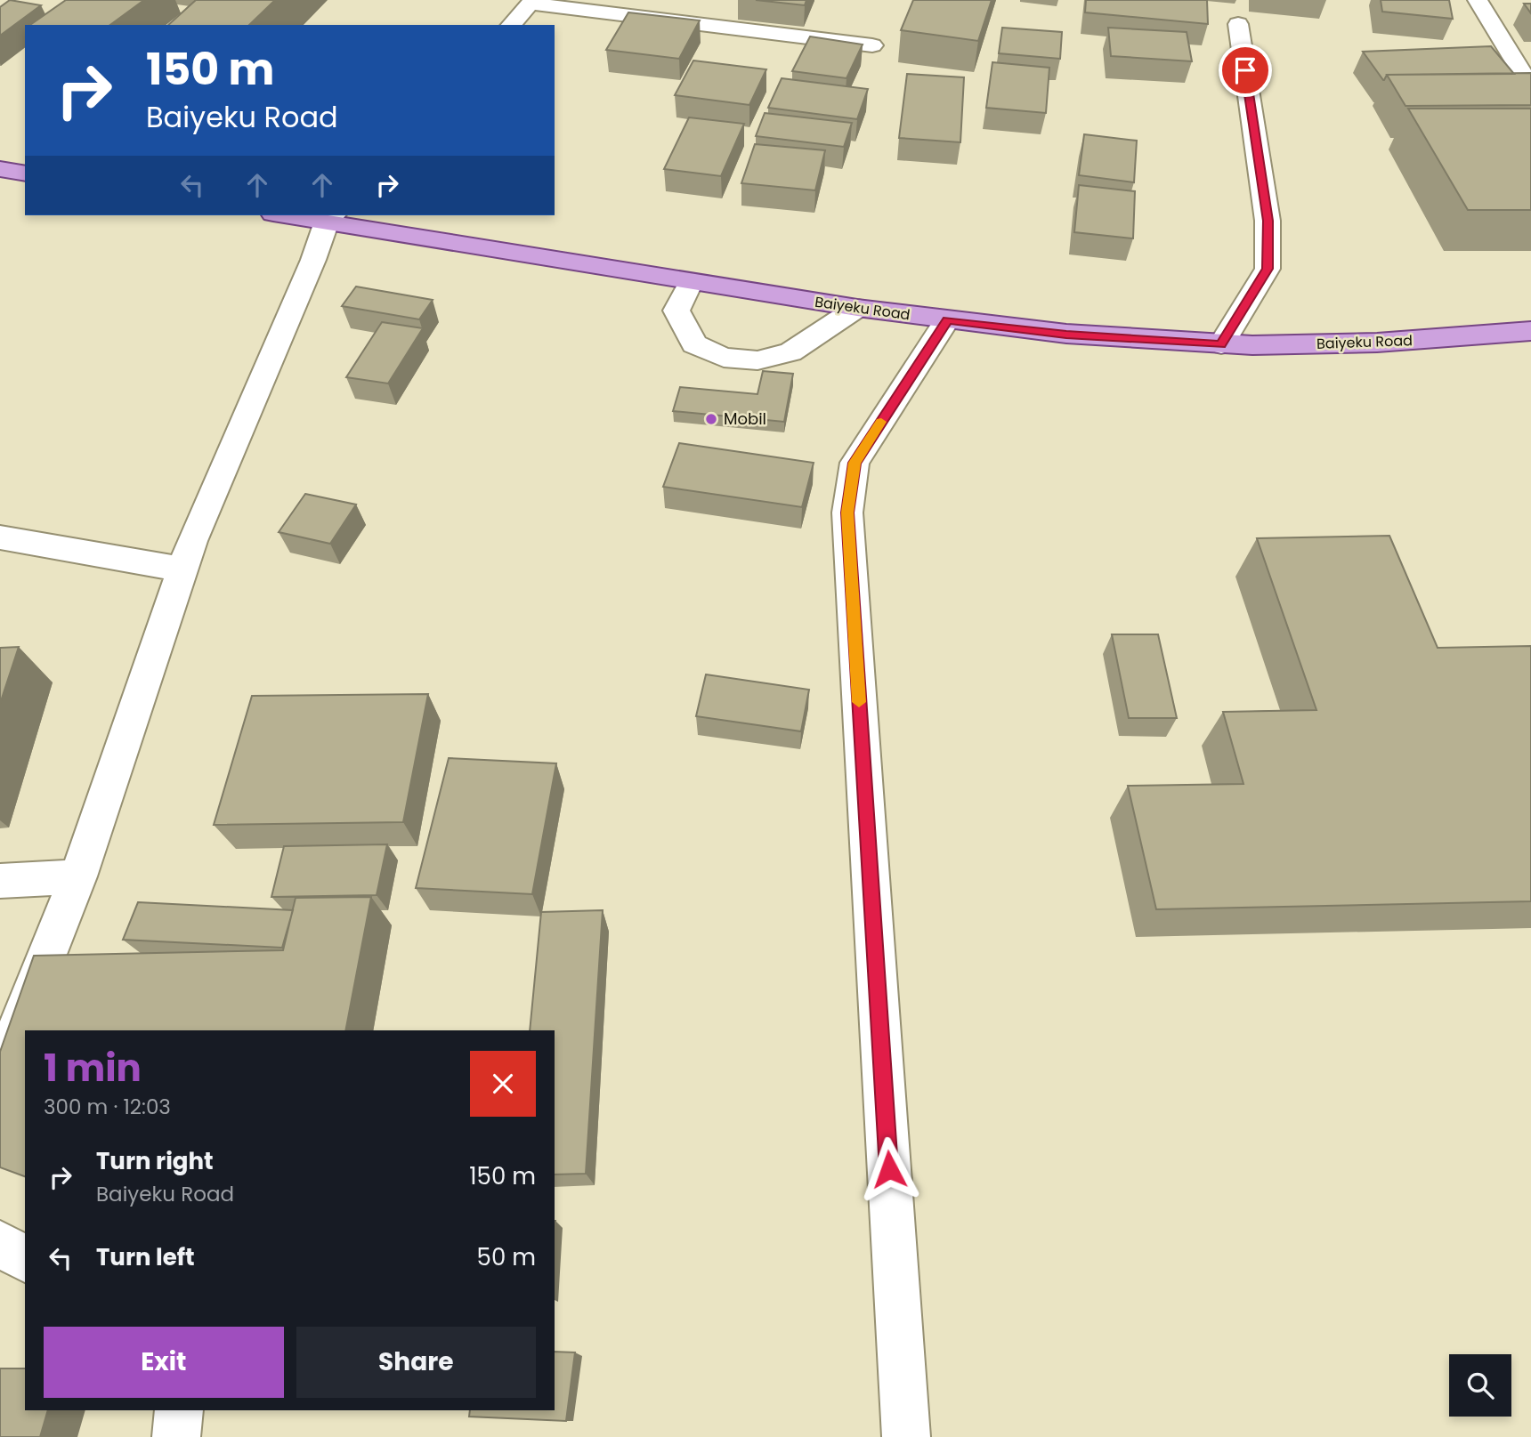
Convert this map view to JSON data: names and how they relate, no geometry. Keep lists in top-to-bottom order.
{
  "streets": {
    "main road": ["Baiyeku Road"]
  },
  "places": ["Mobil"],
  "page": {
    "turn": ["150 m", "Baiyeku Road"],
    "heading": ["1 min", "300 m · 12:03"],
    "list": [
      {
        "name": "Turn right",
        "note": "Baiyeku Road",
        "value": "150 m"
      },
      {
        "name": "Turn left",
        "value": "50 m"
      }
    ],
    "buttons": ["Exit", "Share"]
  }
}
